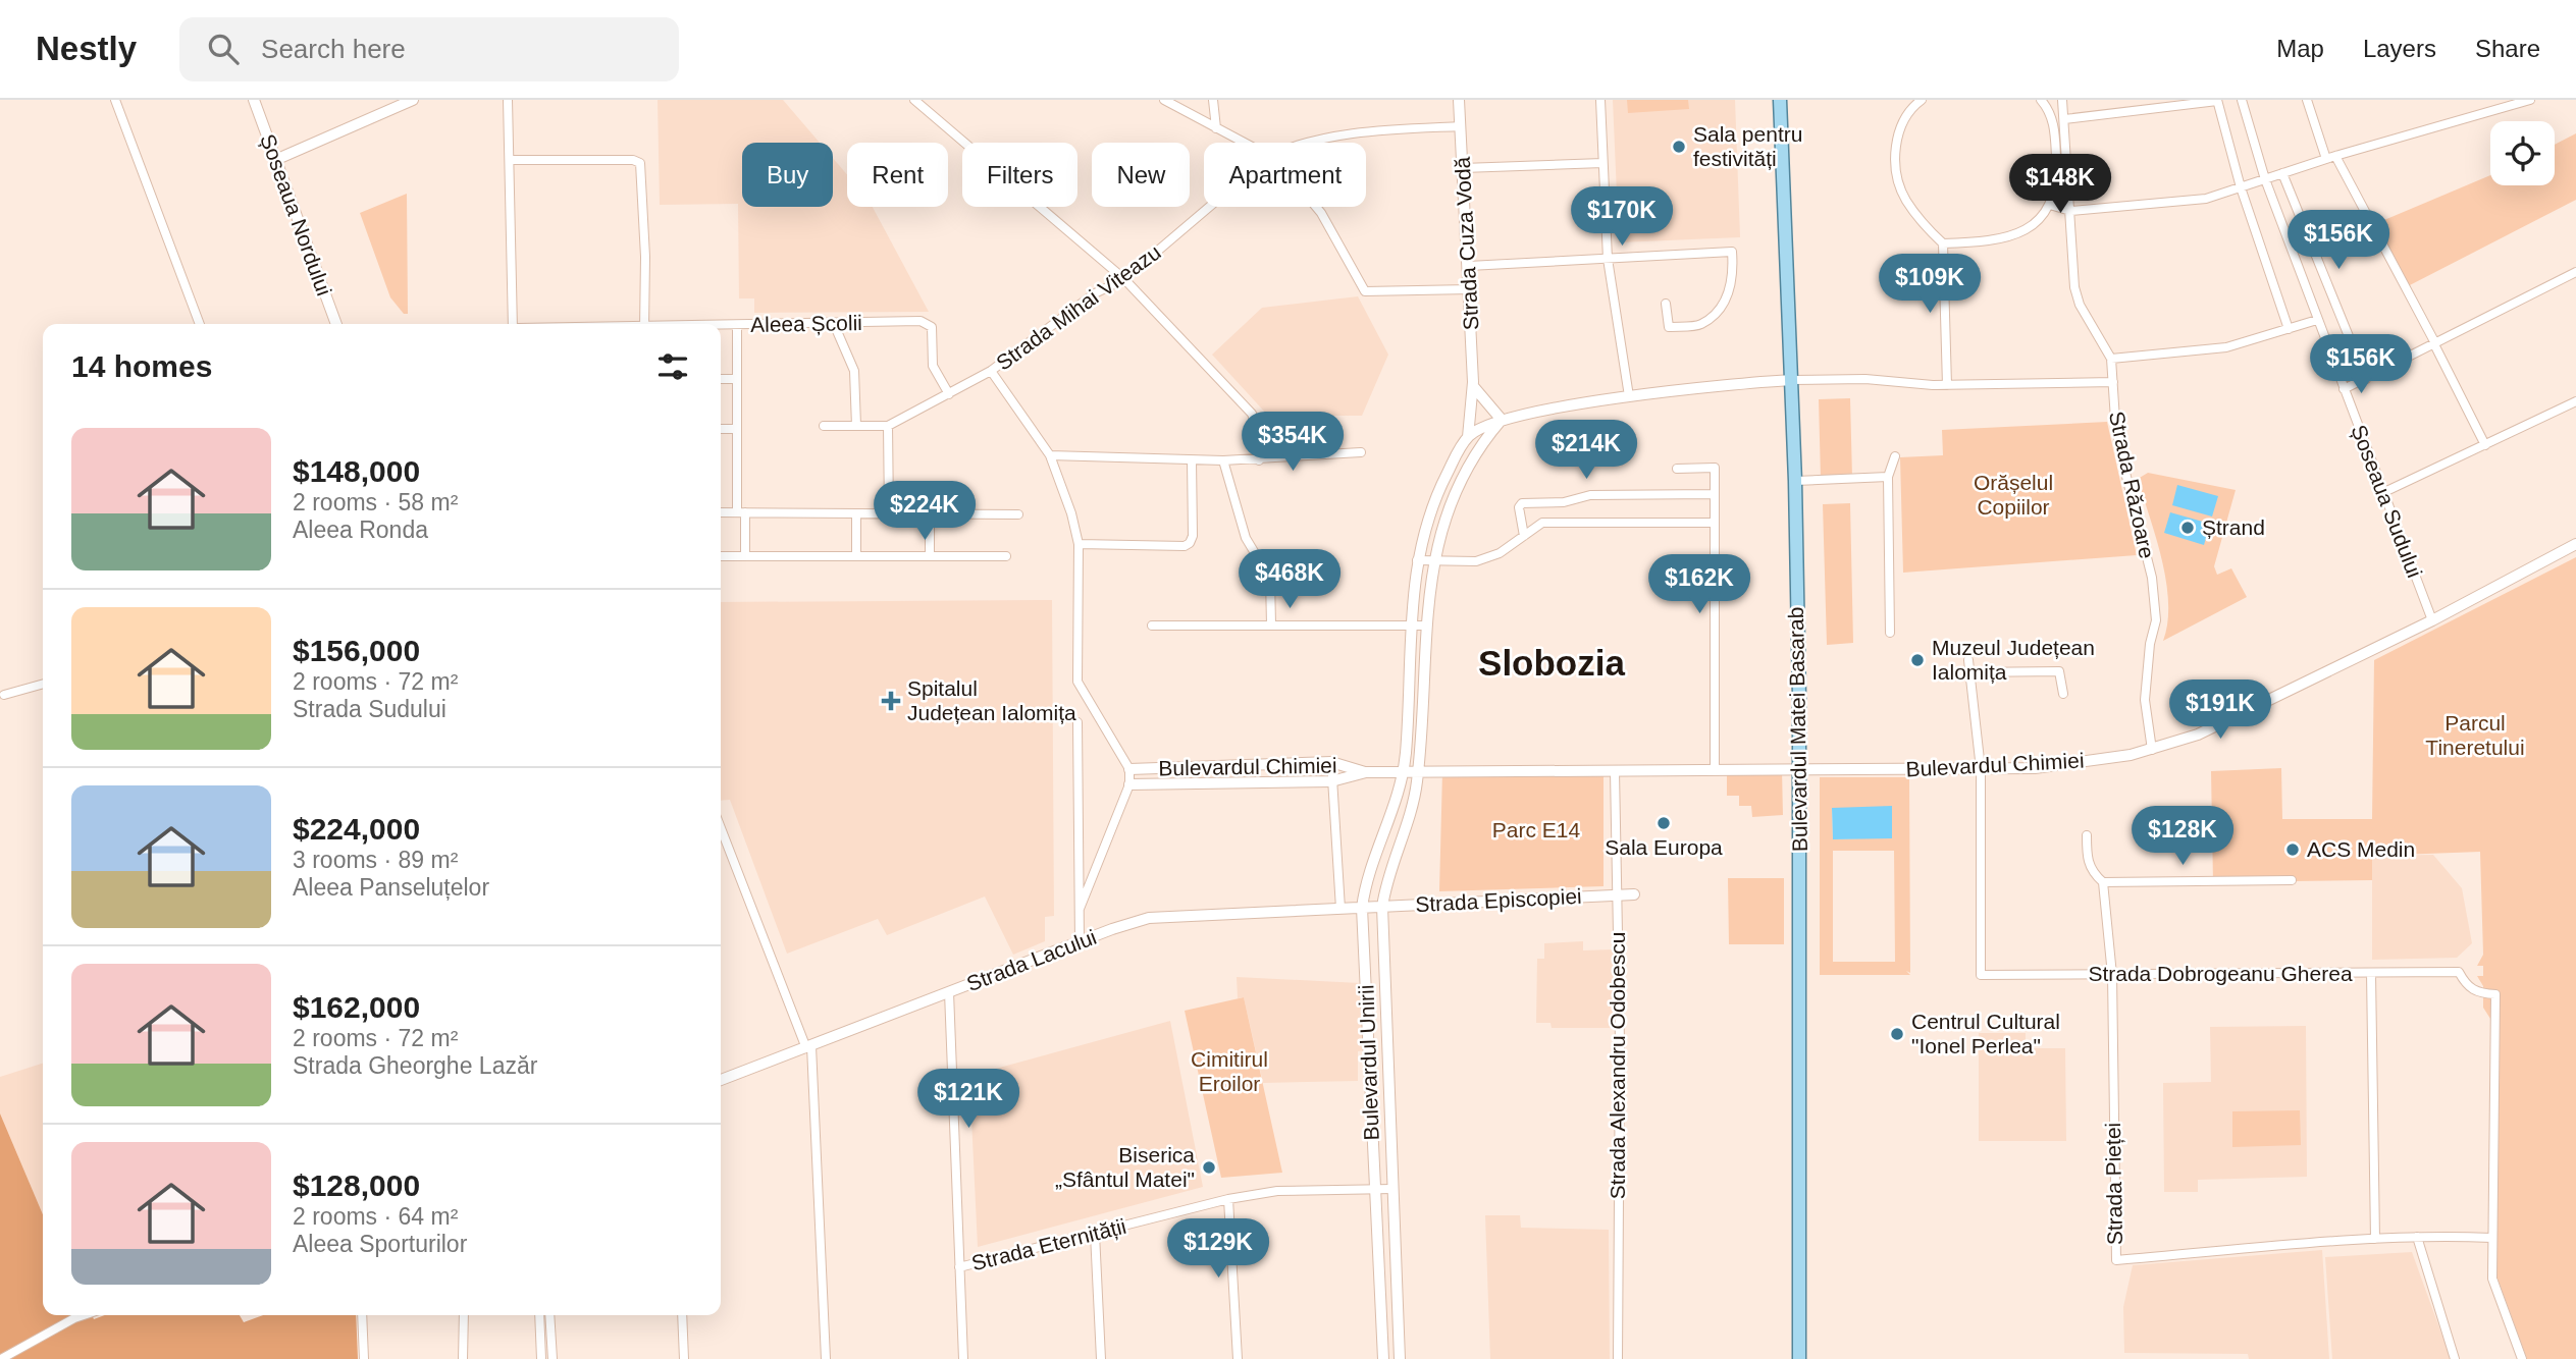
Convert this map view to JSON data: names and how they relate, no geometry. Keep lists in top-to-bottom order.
{
  "streets": {
    "main road": ["Bulevardul Matei Basarab"],
    "street": [
      "Șoseaua Nordului",
      "Strada Cuza Vodă",
      "Strada Mihai Viteazu",
      "Aleea Școlii",
      "Strada Răzoare",
      "Șoseaua Sudului",
      "Bulevardul Chimiei",
      "Strada Episcopiei",
      "Strada Lacului",
      "Strada Dobrogeanu Gherea",
      "Bulevardul Unirii",
      "Strada Alexandru Odobescu",
      "Strada Pieței",
      "Strada Eternității"
    ]
  },
  "crossings": [
    ["Strada Cuza Vodă", "Strada Mihai Viteazu"],
    ["Strada Cuza Vodă", "Bulevardul Unirii"],
    ["Strada Mihai Viteazu", "Aleea Școlii"],
    ["Strada Răzoare", "Bulevardul Chimiei"],
    ["Șoseaua Sudului", "Bulevardul Chimiei"],
    ["Bulevardul Matei Basarab", "Bulevardul Chimiei"],
    ["Bulevardul Chimiei", "Strada Dobrogeanu Gherea"],
    ["Bulevardul Chimiei", "Bulevardul Unirii"],
    ["Bulevardul Chimiei", "Strada Alexandru Odobescu"],
    ["Strada Episcopiei", "Strada Lacului"],
    ["Strada Episcopiei", "Bulevardul Unirii"],
    ["Strada Episcopiei", "Strada Alexandru Odobescu"],
    ["Strada Lacului", "Bulevardul Unirii"],
    ["Strada Dobrogeanu Gherea", "Strada Pieței"],
    ["Bulevardul Unirii", "Strada Eternității"]
  ],
  "districts": ["Slobozia"],
  "parks": [
    "Orășelul Copiilor",
    "Parcul Tineretului",
    "Parc E14",
    "Cimitirul Eroilor"
  ],
  "places": {
    "other": [
      "Sala pentru festivități",
      "Ștrand",
      "Muzeul Județean Ialomița",
      "Sala Europa",
      "ACS Medin",
      "Centrul Cultural \"Ionel Perlea\"",
      "Biserica „Sfântul Matei\""
    ],
    "health": ["Spitalul Județean Ialomița"]
  },
  "page": {
    "header": "Nestly",
    "search": "Search here",
    "nav": ["Map", "Layers", "Share"],
    "chip": [
      "Buy",
      "Rent",
      "Filters",
      "New",
      "Apartment"
    ],
    "price": [
      "$148K",
      "$170K",
      "$156K",
      "$109K",
      "$156K",
      "$354K",
      "$214K",
      "$224K",
      "$468K",
      "$162K",
      "$191K",
      "$128K",
      "$121K",
      "$129K"
    ],
    "heading": "14 homes",
    "list": [
      {
        "name": "$148,000",
        "note": "2 rooms · 58 m² · Aleea Ronda"
      },
      {
        "name": "$156,000",
        "note": "2 rooms · 72 m² · Strada Sudului"
      },
      {
        "name": "$224,000",
        "note": "3 rooms · 89 m² · Aleea Panseluțelor"
      },
      {
        "name": "$162,000",
        "note": "2 rooms · 72 m² · Strada Gheorghe Lazăr"
      },
      {
        "name": "$128,000",
        "note": "2 rooms · 64 m² · Aleea Sporturilor"
      }
    ]
  }
}
